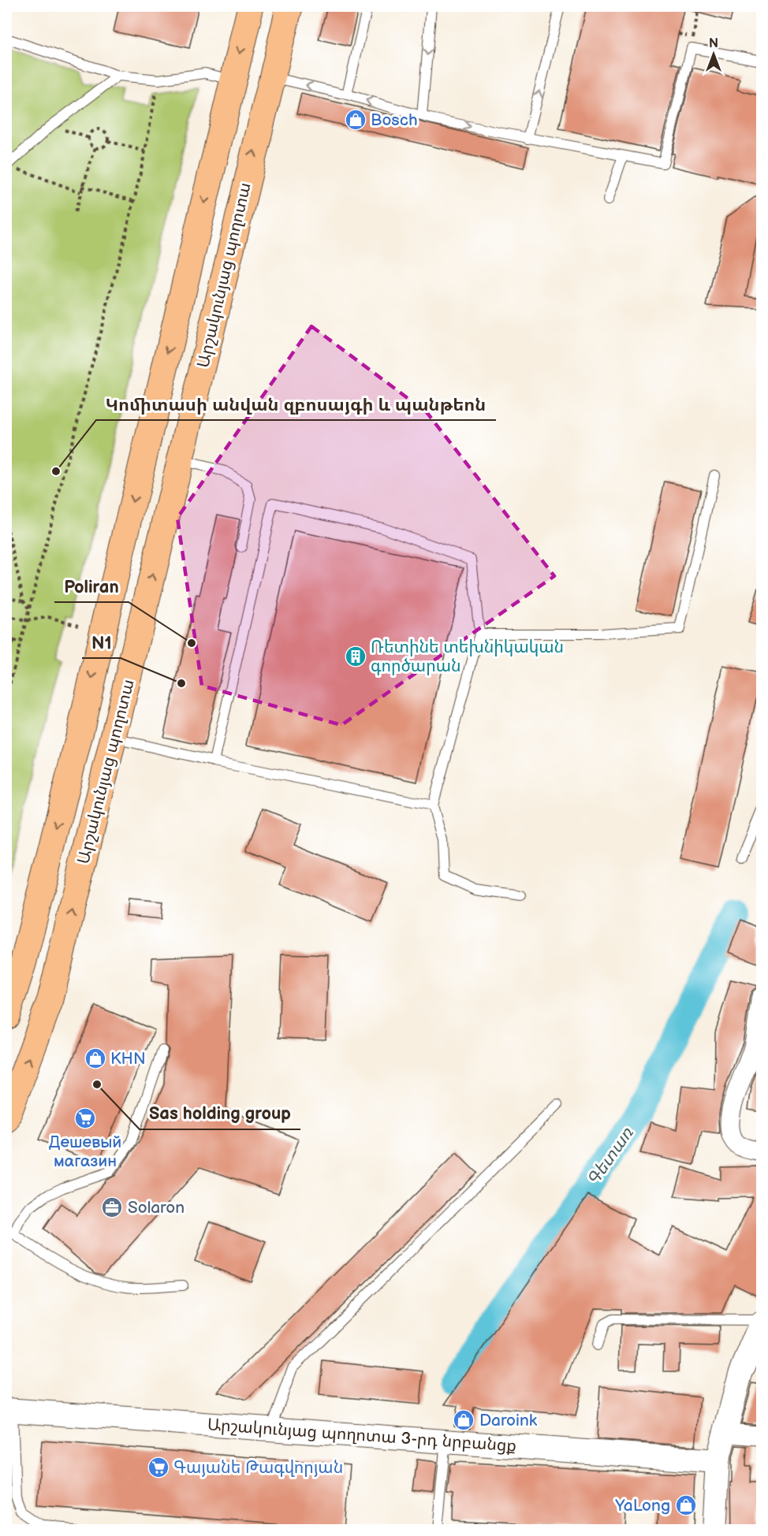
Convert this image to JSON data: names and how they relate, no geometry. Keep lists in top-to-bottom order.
{
  "streets": {
    "main road": ["Արշակունյաց պողոտա"],
    "street": ["Արշակունյաց պողոտա 3-րդ նրբանցք"]
  },
  "water": ["Գետառ"],
  "places": {
    "shop": [
      "Bosch",
      "KHN",
      "Daroink",
      "YaLong"
    ],
    "other": [
      "Կոմիտասի անվան զբոսայգի և պանթեոն",
      "Poliran",
      "N1",
      "Sas holding group"
    ],
    "building": ["Ռետինե տեխնիկական գործարան"],
    "supermarket": ["Дешевый магазин", "Գայանե Թագվորյան"],
    "office": ["Solaron"]
  },
  "north": "top"
}
